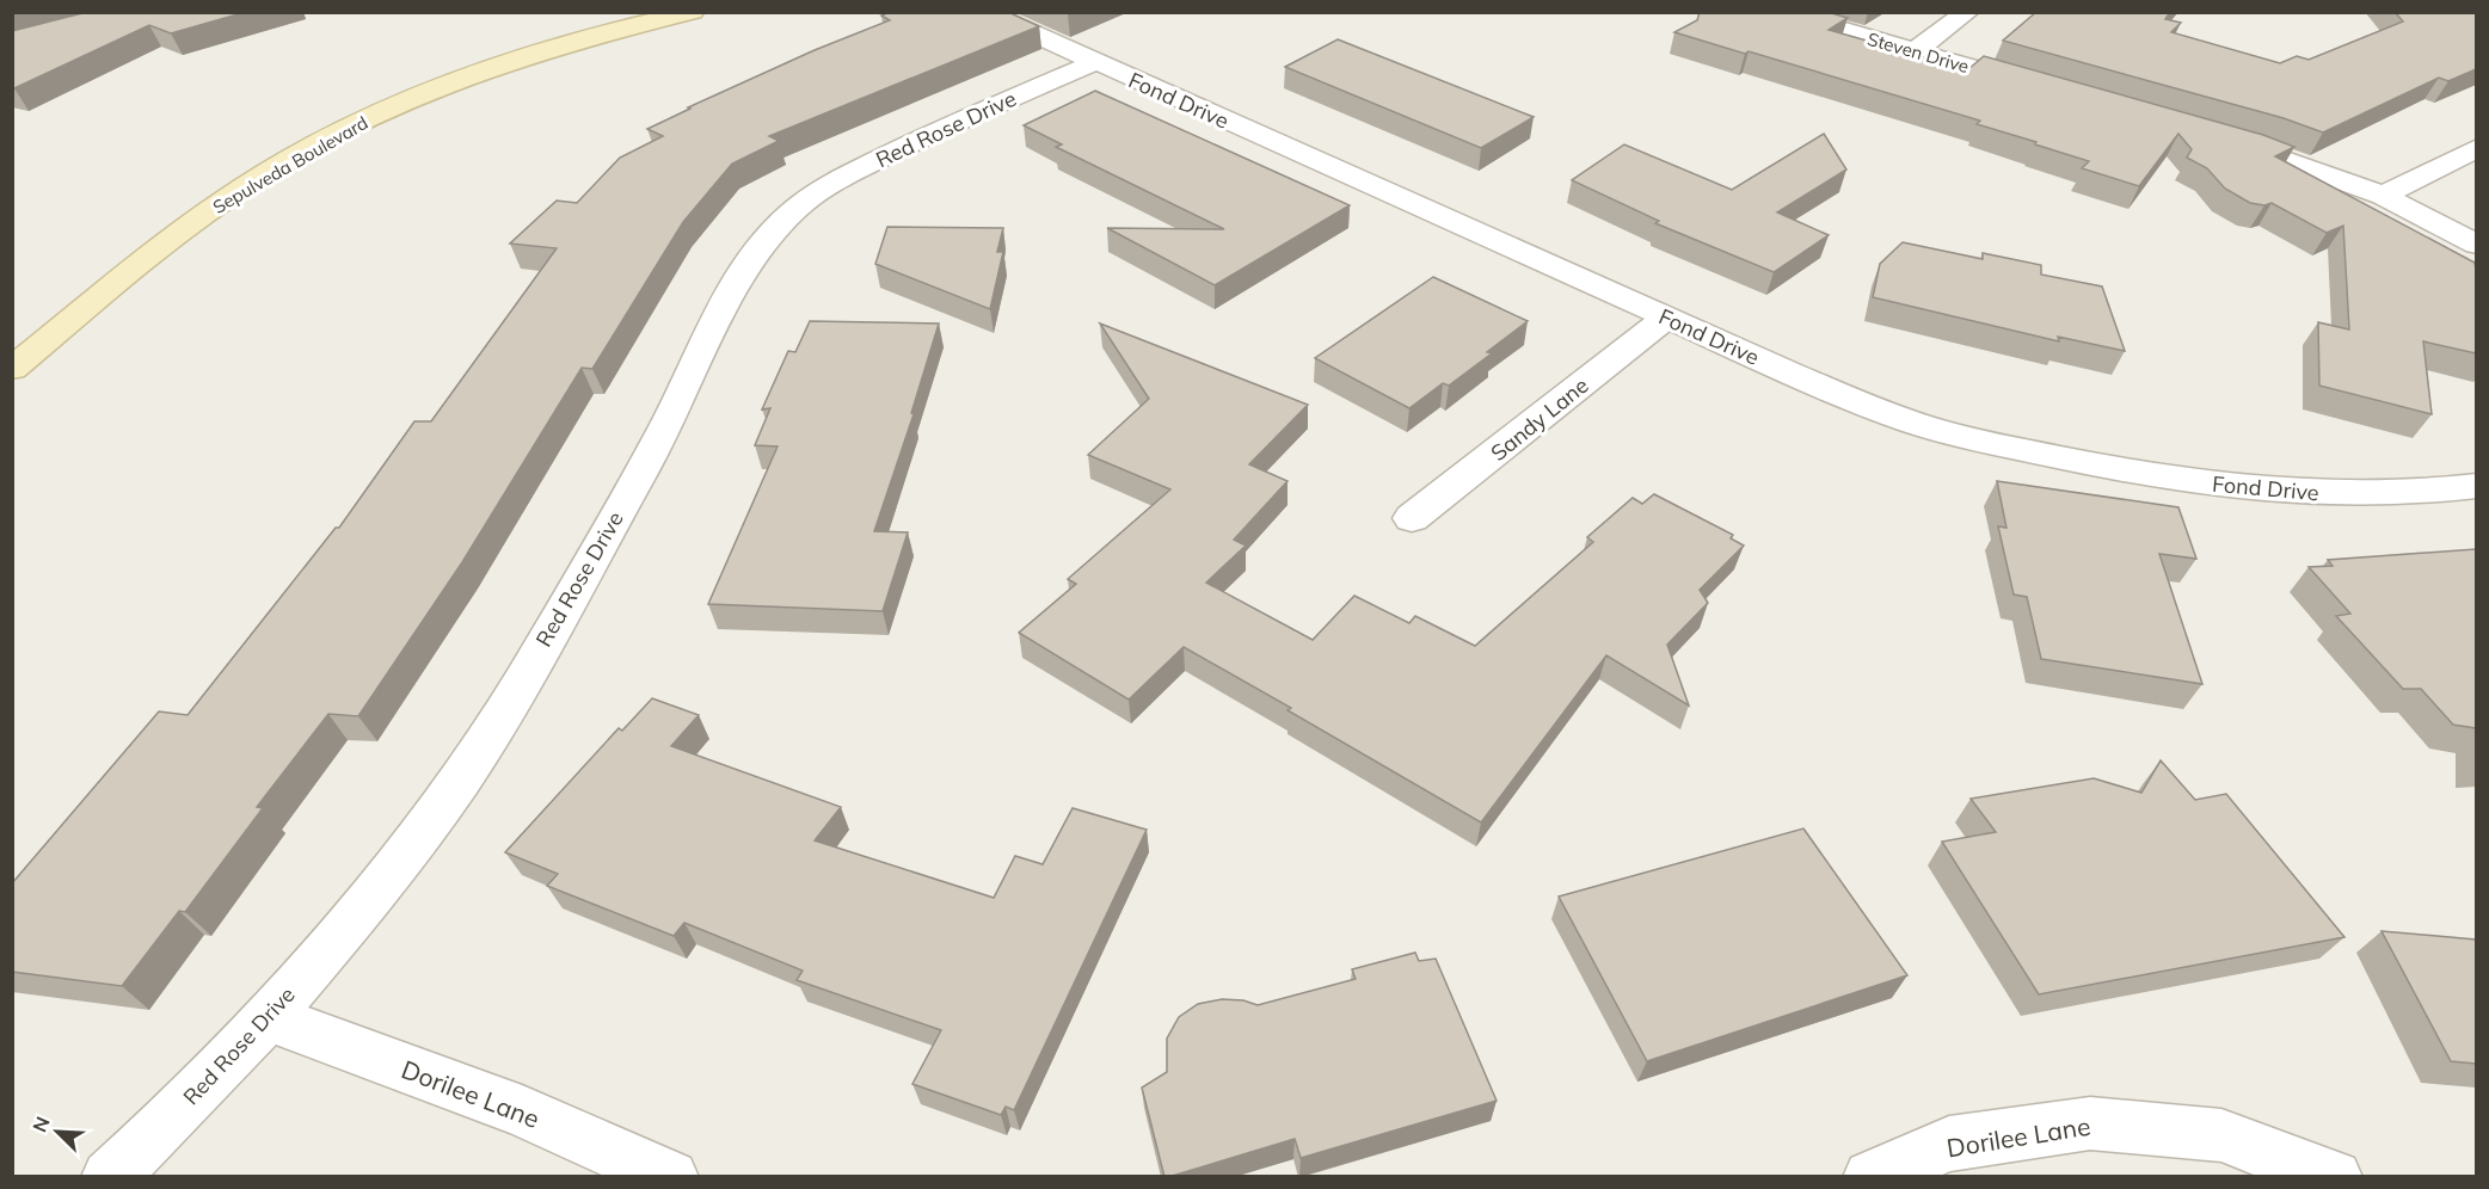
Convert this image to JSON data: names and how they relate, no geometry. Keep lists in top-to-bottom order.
{
  "streets": {
    "main road": ["Sepulveda Boulevard"],
    "street": [
      "Steven Drive",
      "Fond Drive",
      "Red Rose Drive",
      "Sandy Lane",
      "Dorilee Lane"
    ]
  },
  "crossings": [
    ["Fond Drive", "Red Rose Drive"],
    ["Fond Drive", "Sandy Lane"],
    ["Red Rose Drive", "Dorilee Lane"]
  ],
  "north": "top left"
}
